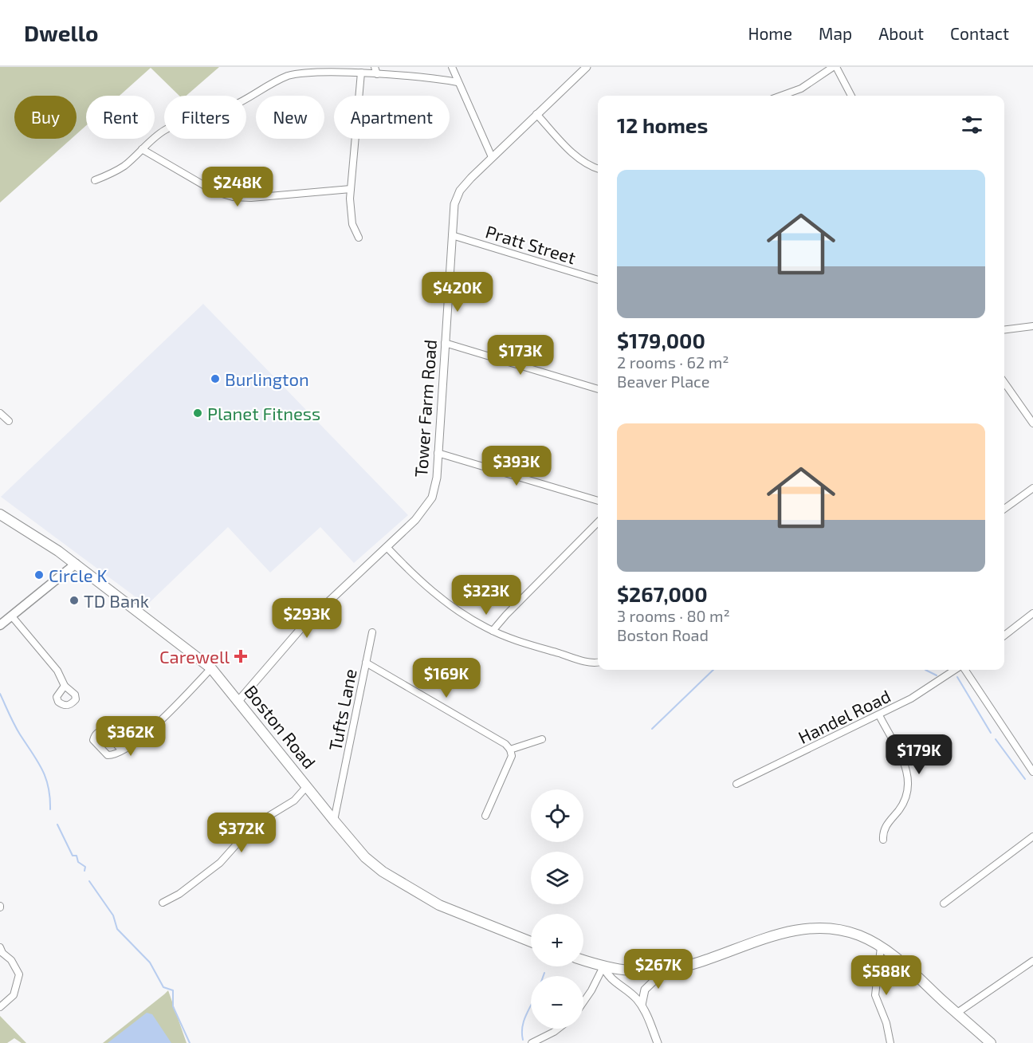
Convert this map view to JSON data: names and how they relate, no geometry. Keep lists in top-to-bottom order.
{
  "streets": {
    "main road": ["Boston Road"],
    "street": [
      "Pratt Street",
      "Tower Farm Road",
      "Tufts Lane",
      "Handel Road"
    ]
  },
  "crossings": [
    ["Pratt Street", "Tower Farm Road"],
    ["Tower Farm Road", "Boston Road"],
    ["Tufts Lane", "Boston Road"]
  ],
  "places": {
    "other": [
      "Burlington",
      "Planet Fitness",
      "Circle K",
      "TD Bank"
    ],
    "health": ["Carewell"]
  },
  "page": {
    "header": "Dwello",
    "nav": [
      "Home",
      "Map",
      "About",
      "Contact"
    ],
    "chip": [
      "Buy",
      "Rent",
      "Filters",
      "New",
      "Apartment"
    ],
    "heading": "12 homes",
    "list": [
      {
        "name": "$179,000",
        "note": "2 rooms · 62 m² · Beaver Place"
      },
      {
        "name": "$267,000",
        "note": "3 rooms · 80 m² · Boston Road"
      }
    ],
    "price": [
      "$248K",
      "$420K",
      "$173K",
      "$393K",
      "$323K",
      "$293K",
      "$169K",
      "$362K",
      "$179K",
      "$372K",
      "$267K",
      "$588K"
    ],
    "map_buttons": ["+", "−"]
  }
}
